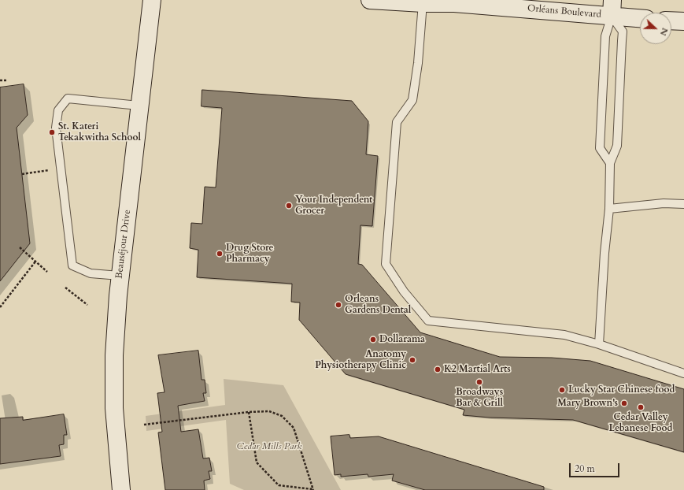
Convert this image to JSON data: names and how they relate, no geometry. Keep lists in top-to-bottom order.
{
  "streets": {
    "street": ["Orléans Boulevard", "Beauséjour Drive"]
  },
  "parks": ["Cedar Mills Park"],
  "places": [
    "St. Kateri Tekakwitha School",
    "Your Independent Grocer",
    "Drug Store Pharmacy",
    "Orleans Gardens Dental",
    "Dollarama",
    "Anatomy Physiotherapy Clinic",
    "K2 Martial Arts",
    "Broadways Bar & Grill",
    "Lucky Star Chinese food",
    "Mary Brown's",
    "Cedar Valley Lebanese Food"
  ],
  "scale_bar": "20 m",
  "north": "right"
}
